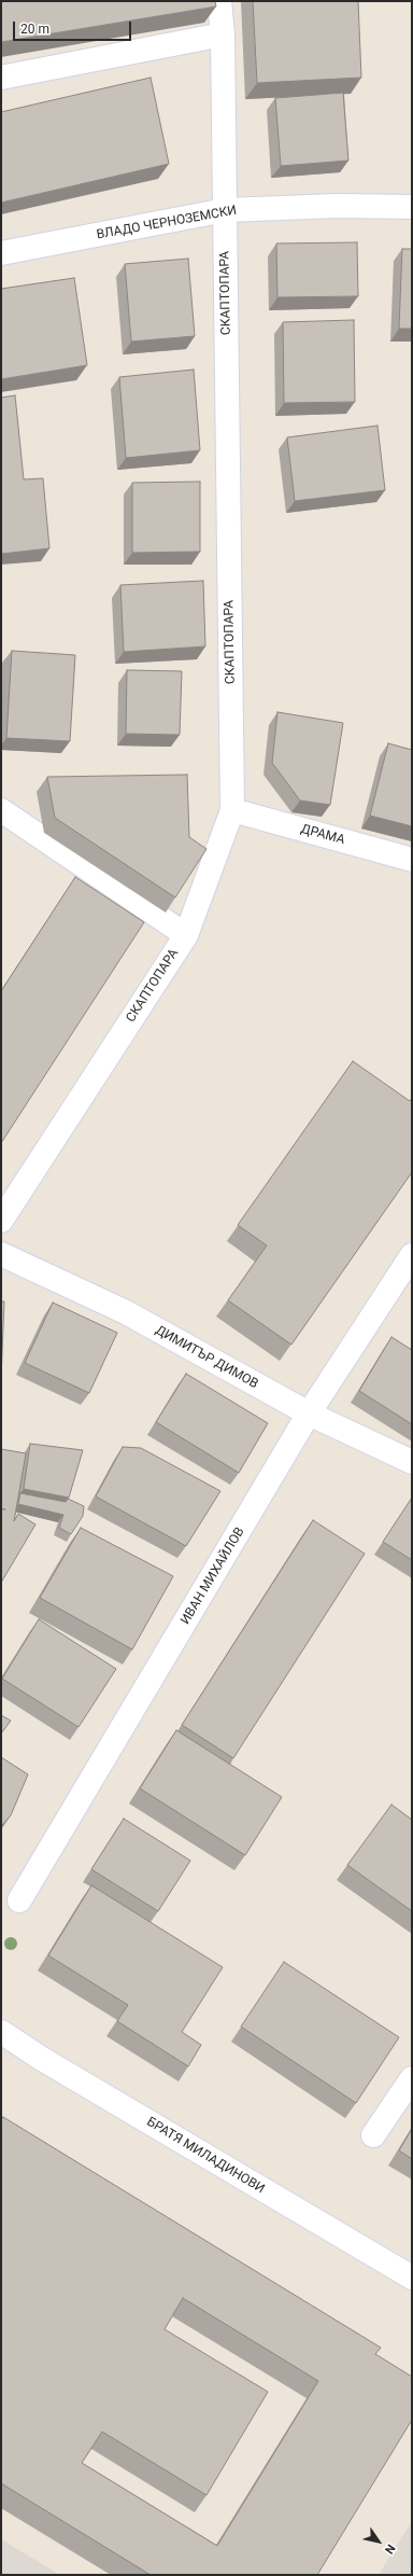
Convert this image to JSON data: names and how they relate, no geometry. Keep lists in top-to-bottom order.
{
  "streets": {
    "street": [
      "ВЛАДО ЧЕРНОЗЕМСКИ",
      "СКАПТОПАРА",
      "ДРАМА",
      "ДИМИТЪР ДИМОВ",
      "ИВАН МИХАЙЛОВ",
      "БРАТЯ МИЛАДИНОВИ"
    ]
  },
  "crossings": [
    ["ВЛАДО ЧЕРНОЗЕМСКИ", "СКАПТОПАРА"],
    ["СКАПТОПАРА", "ДРАМА"],
    ["ДИМИТЪР ДИМОВ", "ИВАН МИХАЙЛОВ"]
  ],
  "scale_bar": "20 m",
  "north": "bottom right"
}
